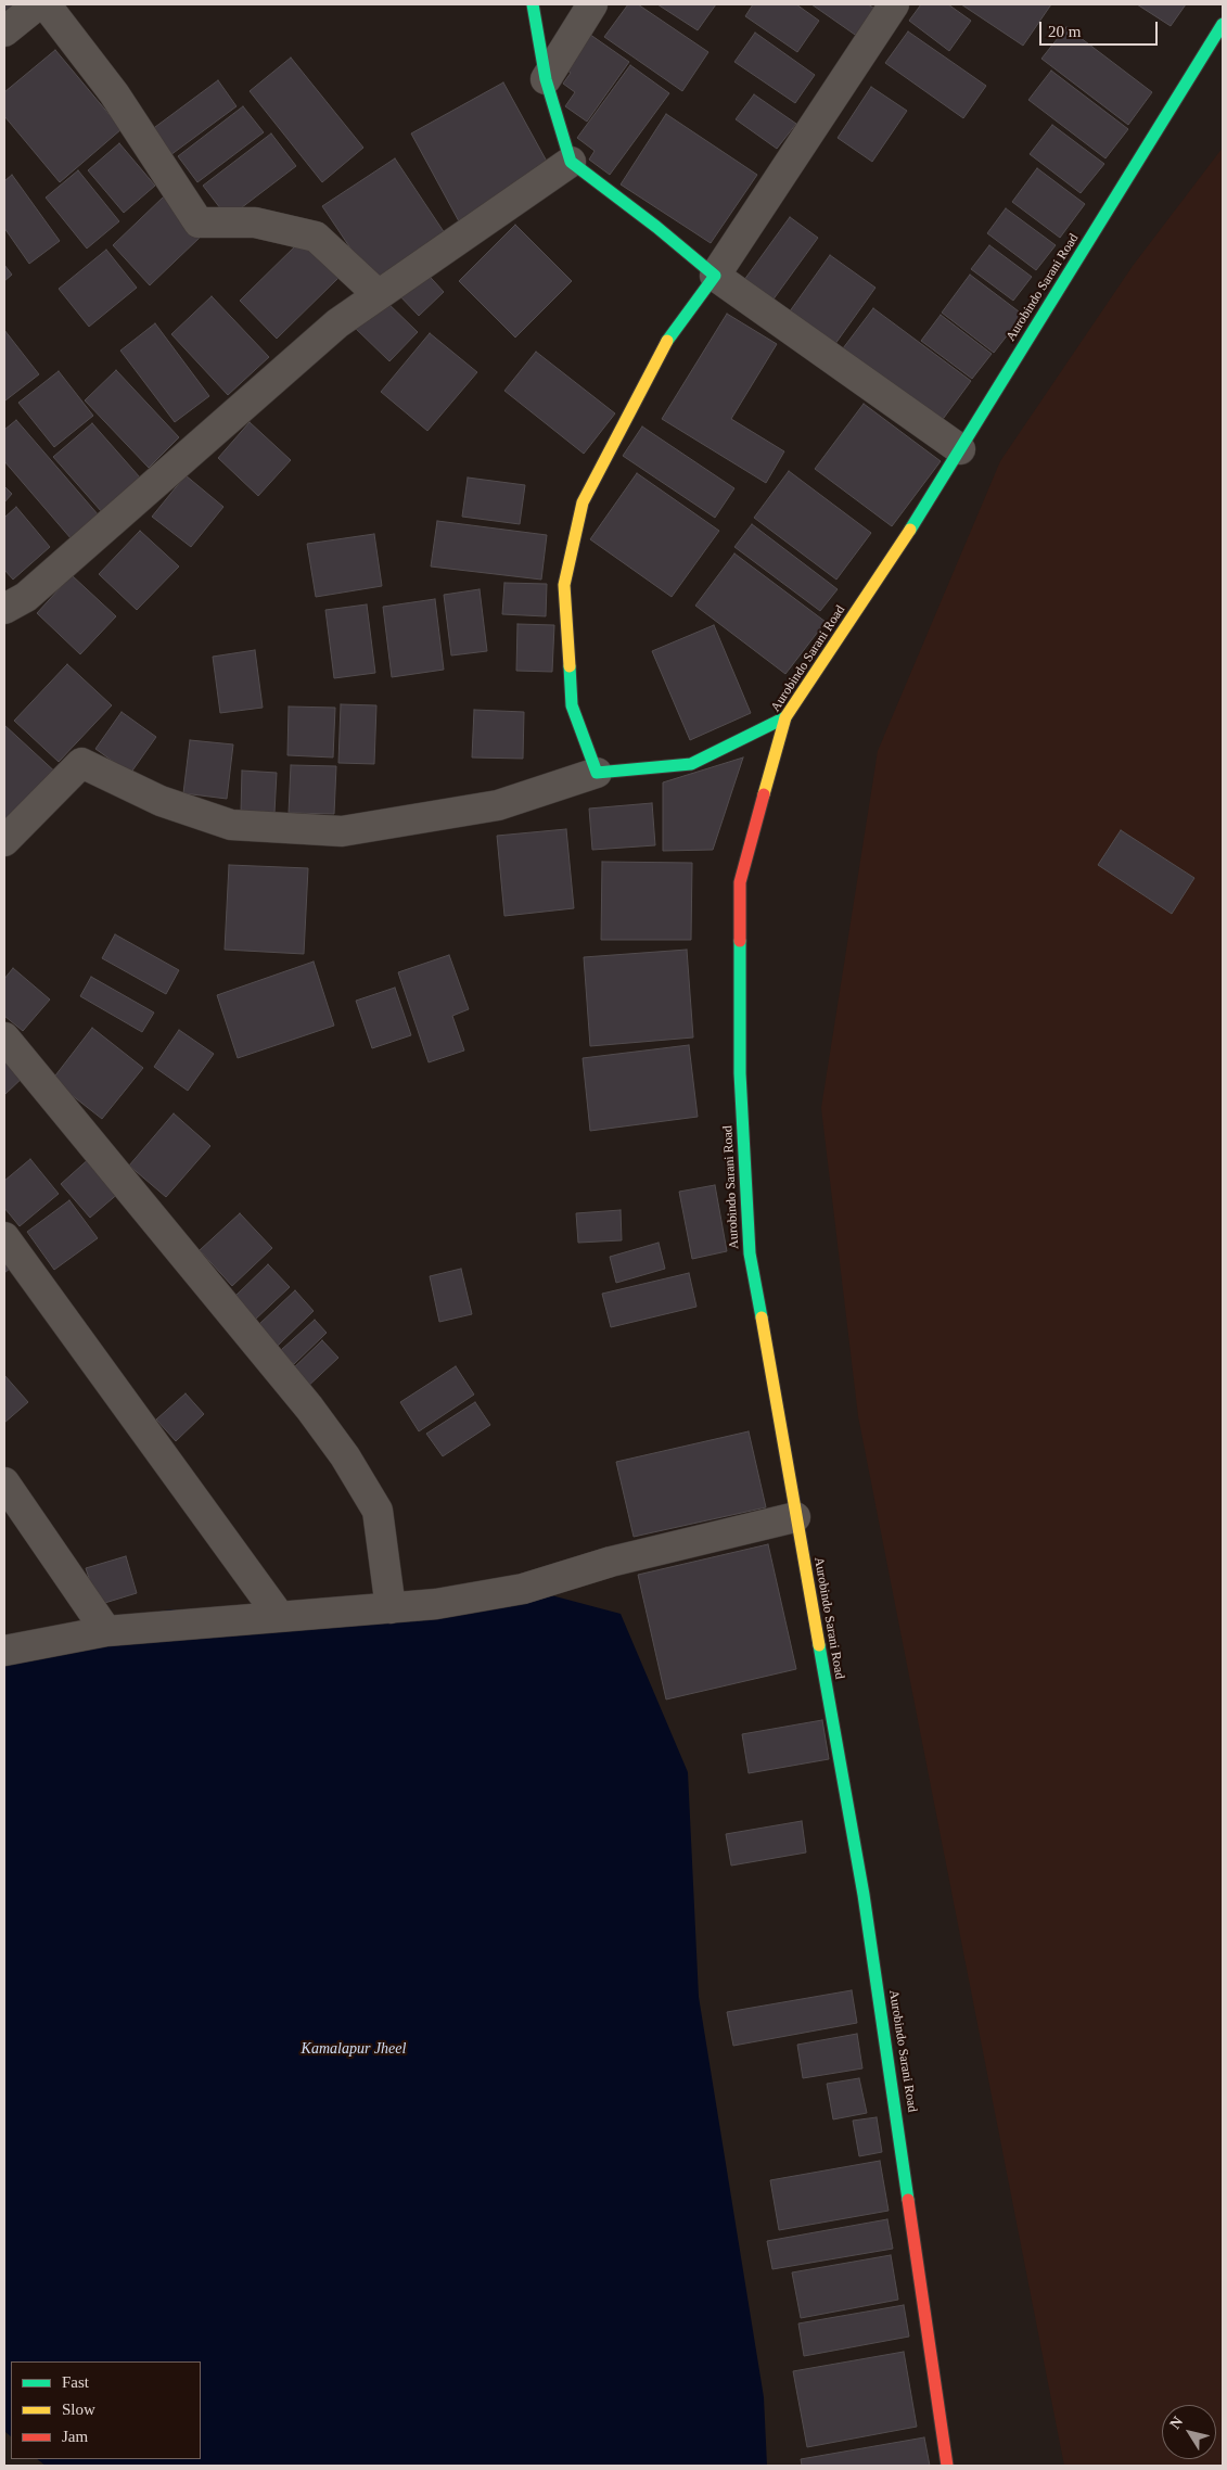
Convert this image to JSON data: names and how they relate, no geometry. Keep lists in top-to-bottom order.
{
  "streets": {
    "street": ["Aurobindo Sarani Road"]
  },
  "water": ["Kamalapur Jheel"],
  "legend": ["Fast", "Slow", "Jam"],
  "scale_bar": "20 m",
  "north": "top left"
}
